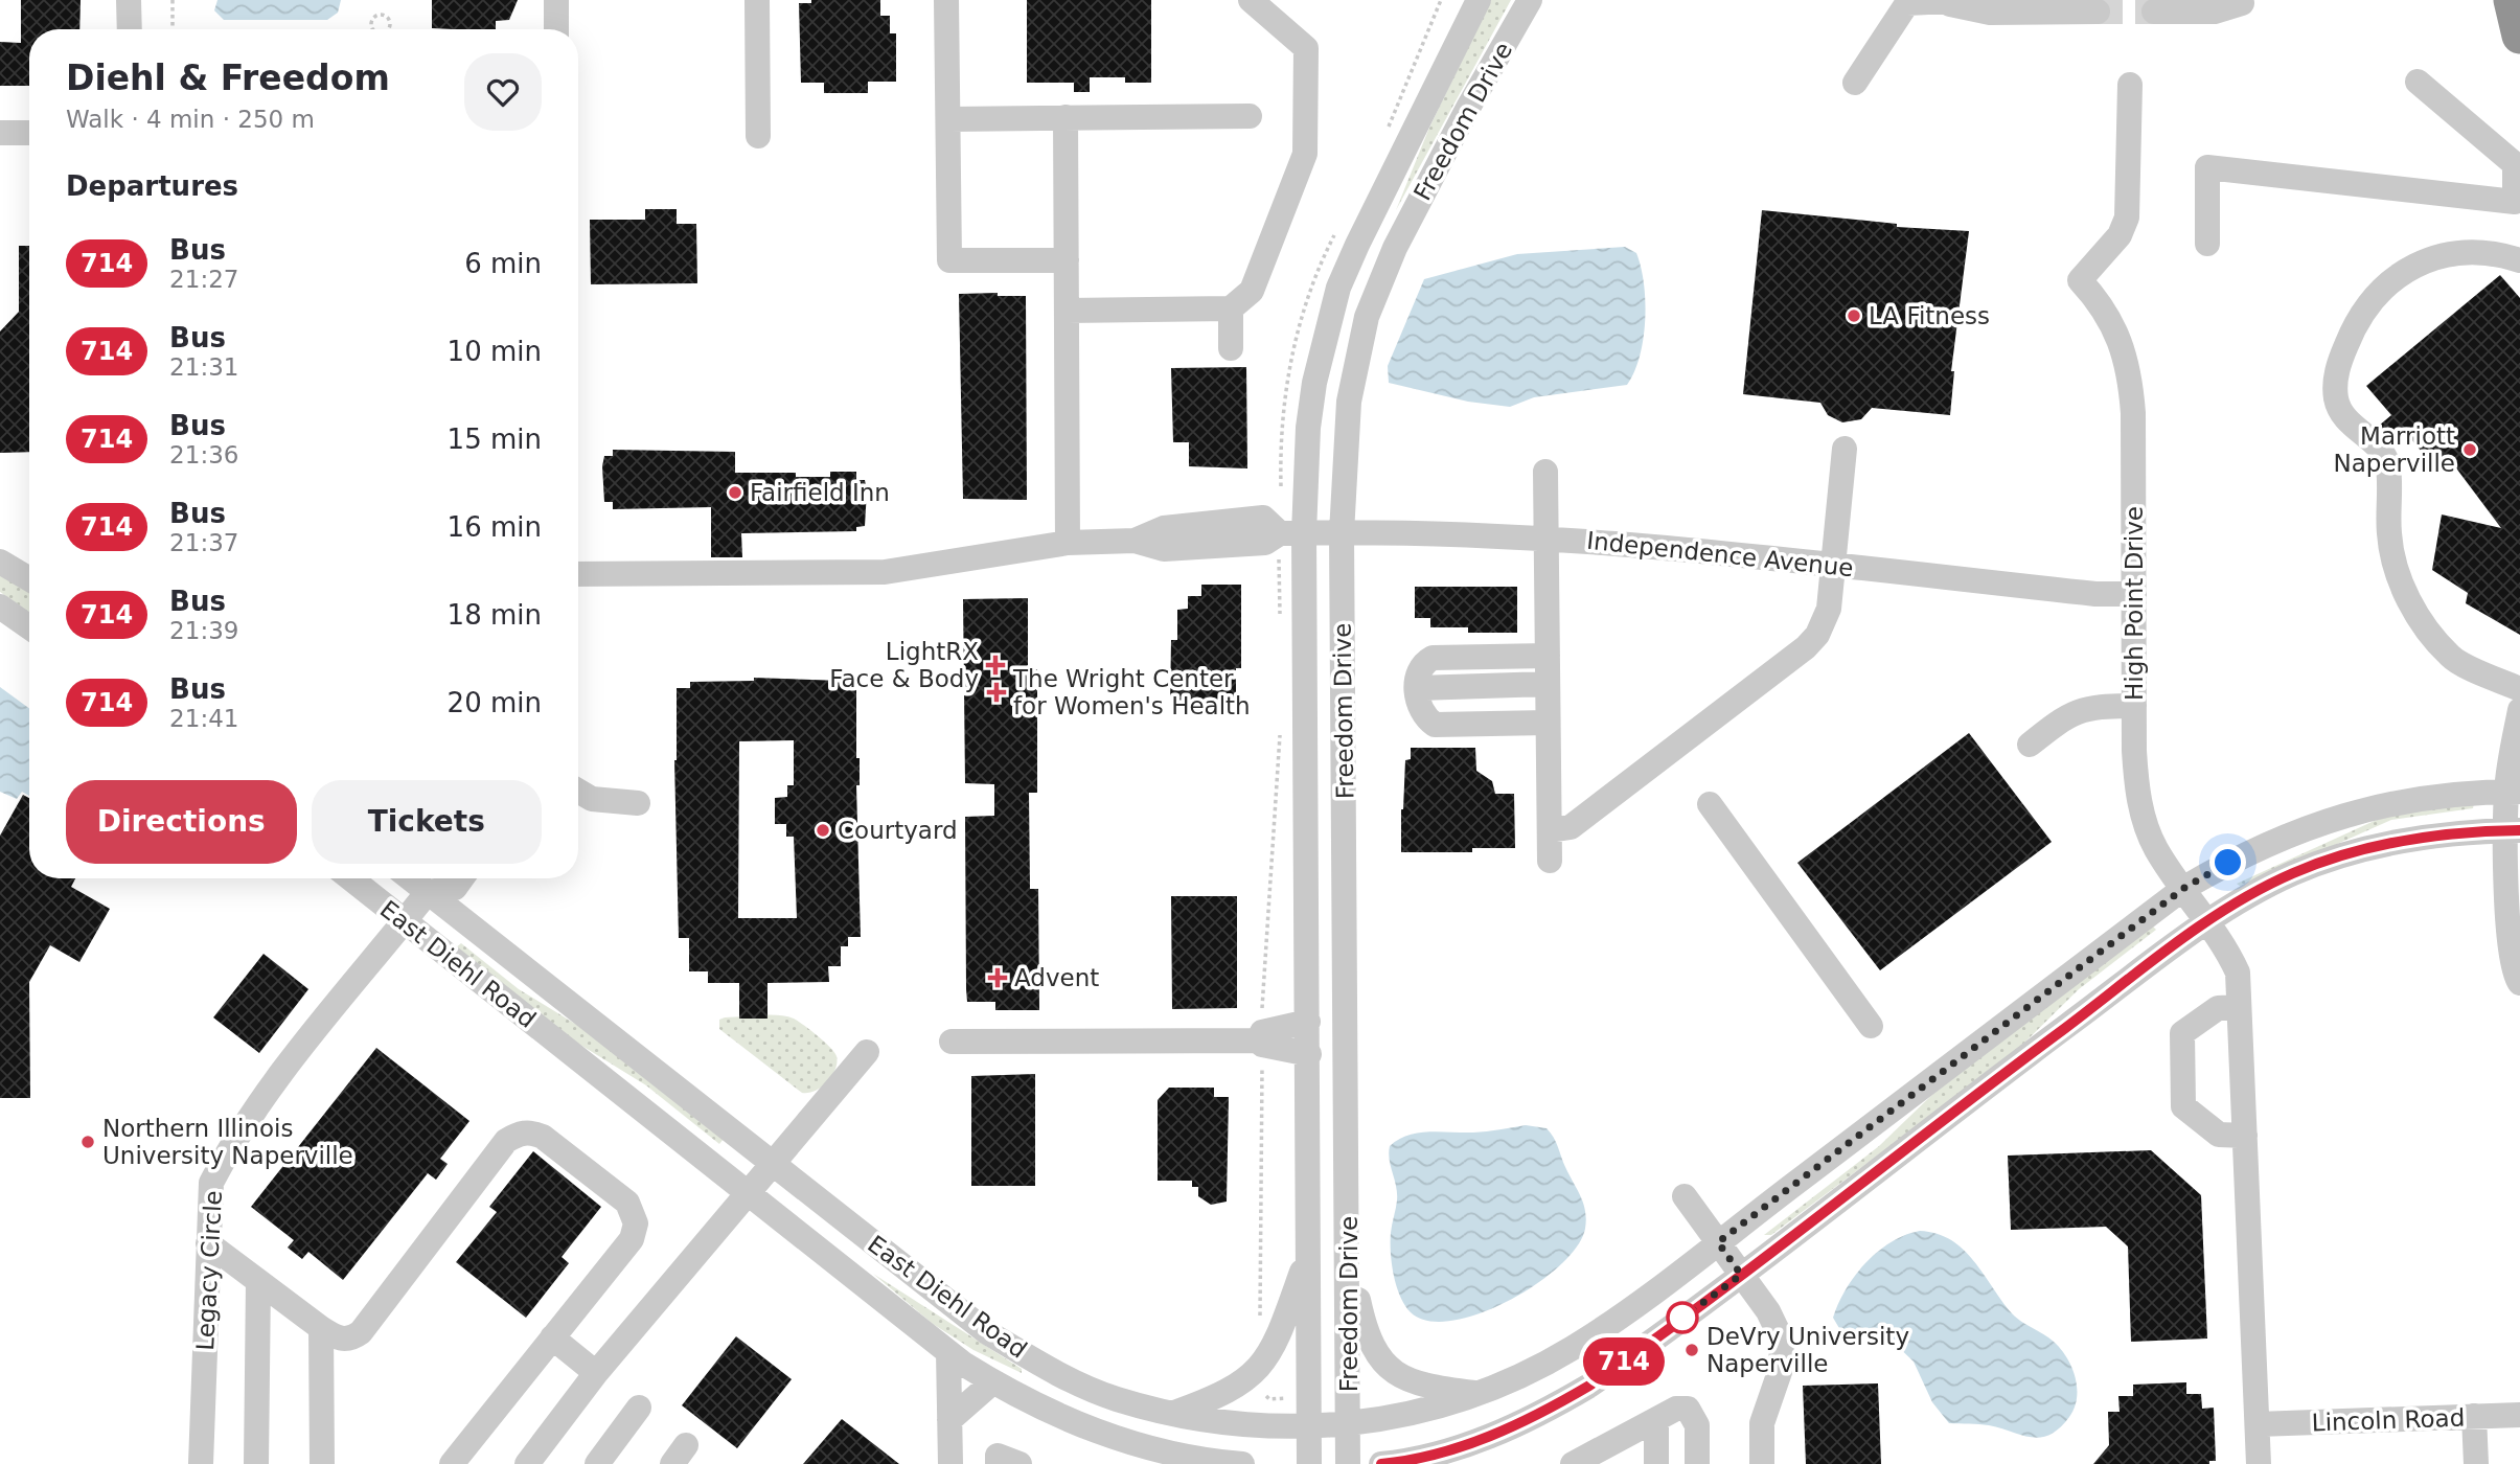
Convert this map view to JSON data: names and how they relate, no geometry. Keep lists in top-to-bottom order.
{
  "streets": {
    "street": [
      "Freedom Drive",
      "Independence Avenue",
      "High Point Drive",
      "East Diehl Road",
      "Legacy Circle",
      "Lincoln Road"
    ]
  },
  "crossings": [
    ["Freedom Drive", "Independence Avenue"],
    ["Freedom Drive", "East Diehl Road"],
    ["Independence Avenue", "High Point Drive"],
    ["High Point Drive", "East Diehl Road"],
    ["High Point Drive", "Lincoln Road"],
    ["East Diehl Road", "Legacy Circle"]
  ],
  "places": {
    "other": [
      "LA Fitness",
      "Marriott Naperville",
      "Fairfield Inn",
      "Courtyard",
      "Northern Illinois University Naperville",
      "DeVry University Naperville"
    ],
    "health": ["LightRX Face & Body", "The Wright Center for Women's Health", "Advent"]
  },
  "lines": ["bus line 714"],
  "page": {
    "on_map": "714",
    "heading": [
      ["Diehl & Freedom", "Walk · 4 min · 250 m"],
      "Departures"
    ],
    "list": [
      {
        "mark": "714",
        "name": "Bus",
        "note": "21:27",
        "value": "6 min"
      },
      {
        "mark": "714",
        "name": "Bus",
        "note": "21:31",
        "value": "10 min"
      },
      {
        "mark": "714",
        "name": "Bus",
        "note": "21:36",
        "value": "15 min"
      },
      {
        "mark": "714",
        "name": "Bus",
        "note": "21:37",
        "value": "16 min"
      },
      {
        "mark": "714",
        "name": "Bus",
        "note": "21:39",
        "value": "18 min"
      },
      {
        "mark": "714",
        "name": "Bus",
        "note": "21:41",
        "value": "20 min"
      }
    ],
    "buttons": ["Directions", "Tickets"]
  }
}
